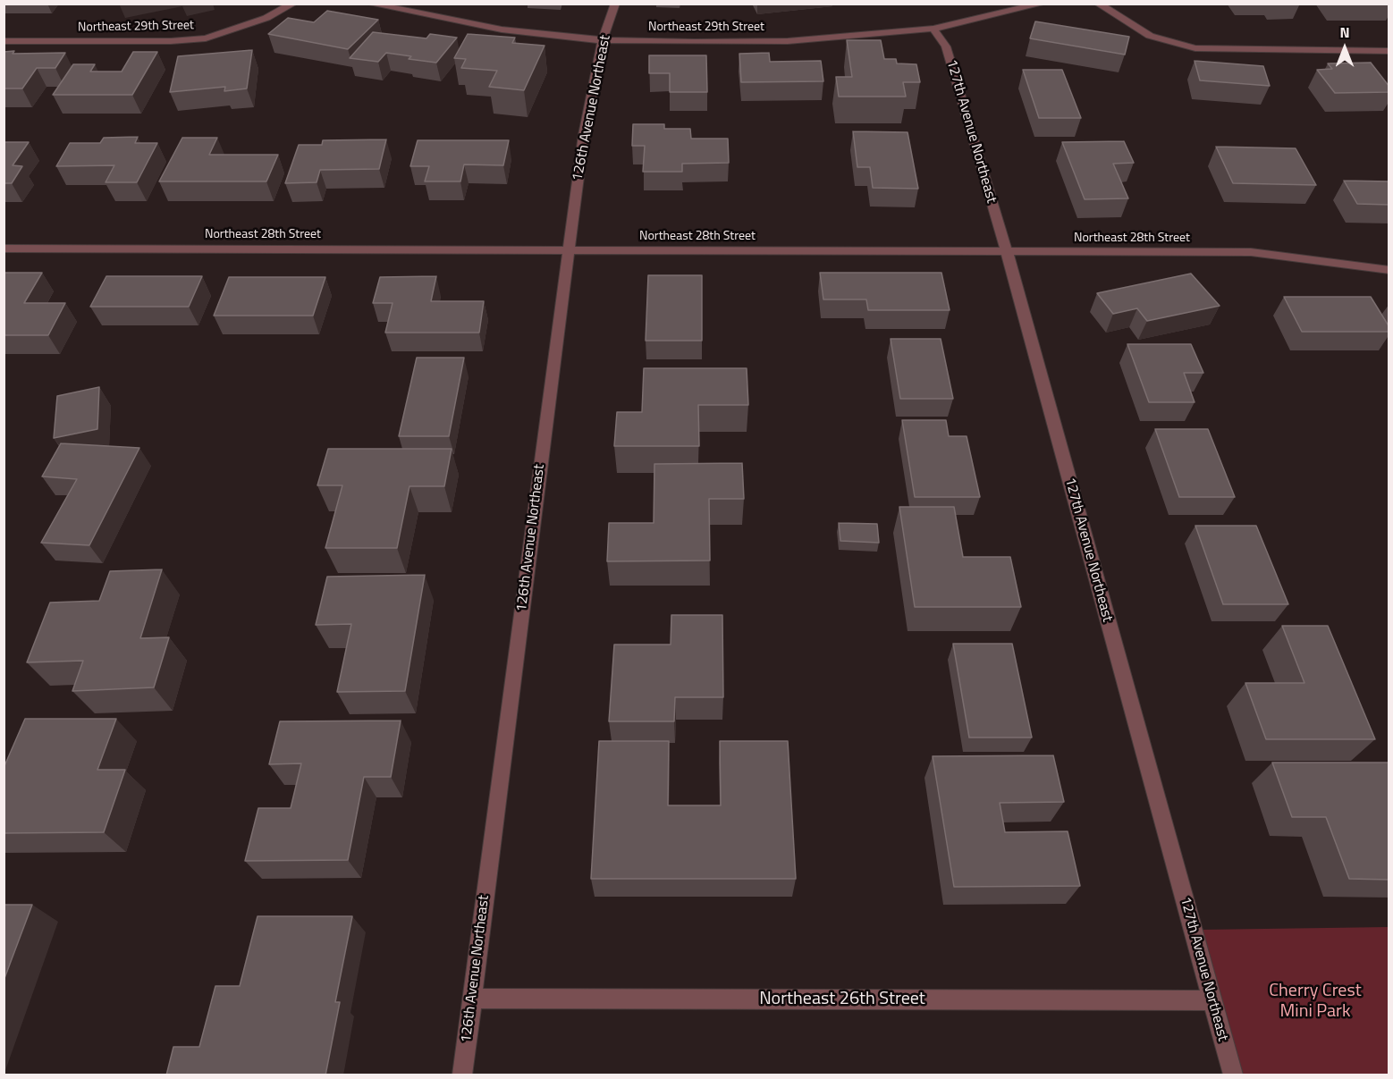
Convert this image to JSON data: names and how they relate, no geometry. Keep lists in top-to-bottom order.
{
  "streets": {
    "street": [
      "Northeast 29th Street",
      "126th Avenue Northeast",
      "127th Avenue Northeast",
      "Northeast 28th Street",
      "Northeast 26th Street"
    ]
  },
  "crossings": [
    ["Northeast 29th Street", "126th Avenue Northeast"],
    ["Northeast 29th Street", "127th Avenue Northeast"],
    ["126th Avenue Northeast", "Northeast 28th Street"],
    ["126th Avenue Northeast", "Northeast 26th Street"],
    ["127th Avenue Northeast", "Northeast 28th Street"],
    ["127th Avenue Northeast", "Northeast 26th Street"]
  ],
  "parks": ["Cherry Crest Mini Park"],
  "north": "top"
}
